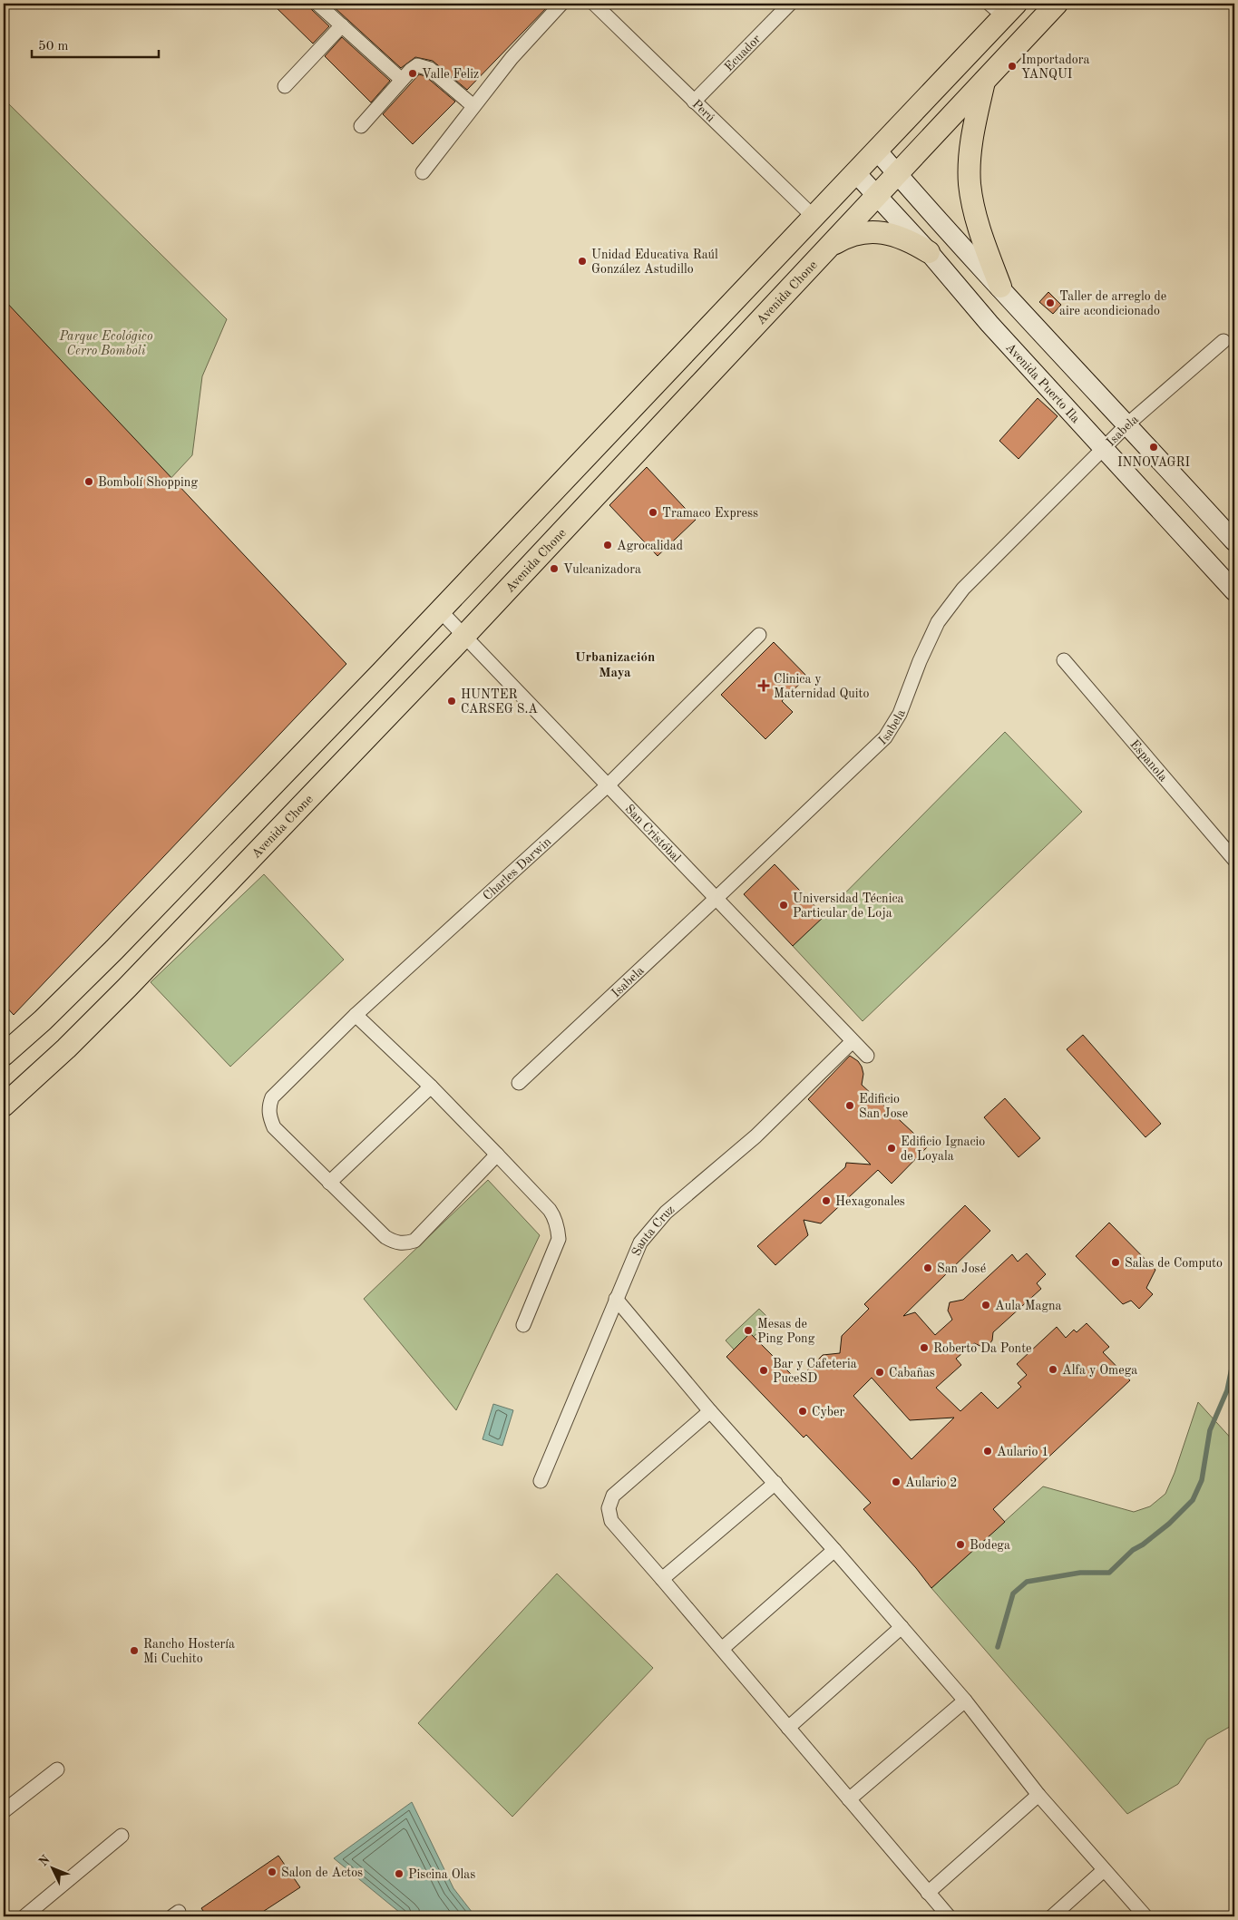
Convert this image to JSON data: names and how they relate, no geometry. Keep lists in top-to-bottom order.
{
  "streets": {
    "main road": ["Avenida Chone"],
    "street": [
      "Ecuador",
      "Perú",
      "Avenida Puerto Ila",
      "Isabela",
      "Espanola",
      "San Cristóbal",
      "Charles Darwin",
      "Santa Cruz"
    ]
  },
  "crossings": [
    ["Ecuador", "Perú"],
    ["Avenida Chone", "Avenida Puerto Ila"],
    ["Avenida Chone", "San Cristóbal"],
    ["Avenida Puerto Ila", "Isabela"],
    ["Isabela", "San Cristóbal"],
    ["San Cristóbal", "Charles Darwin"],
    ["San Cristóbal", "Santa Cruz"]
  ],
  "districts": ["Urbanización Maya"],
  "parks": ["Parque Ecológico Cerro Bomboli"],
  "places": {
    "other": [
      "Importadora YANQUI",
      "Valle Feliz",
      "Unidad Educativa Raúl González Astudillo",
      "Taller de arreglo de aire acondicionado",
      "INNOVAGRI",
      "Bombolí Shopping",
      "Tramaco Express",
      "Agrocalidad",
      "Vulcanizadora",
      "HUNTER CARSEG S.A",
      "Universidad Técnica Particular de Loja",
      "Edificio San Jose",
      "Edificio Ignacio de Loyala",
      "Hexagonales",
      "Salas de Computo",
      "San José",
      "Aula Magna",
      "Mesas de Ping Pong",
      "Roberto Da Ponte",
      "Alfa y Omega",
      "Bar y Cafeteria PuceSD",
      "Cabañas",
      "Cyber",
      "Aulario 1",
      "Aulario 2",
      "Bodega",
      "Rancho Hostería Mi Cuchito",
      "Salon de Actos",
      "Piscina Olas"
    ],
    "health": ["Clinica y Maternidad Quito"]
  },
  "scale_bar": "50 m",
  "north": "top left"
}
